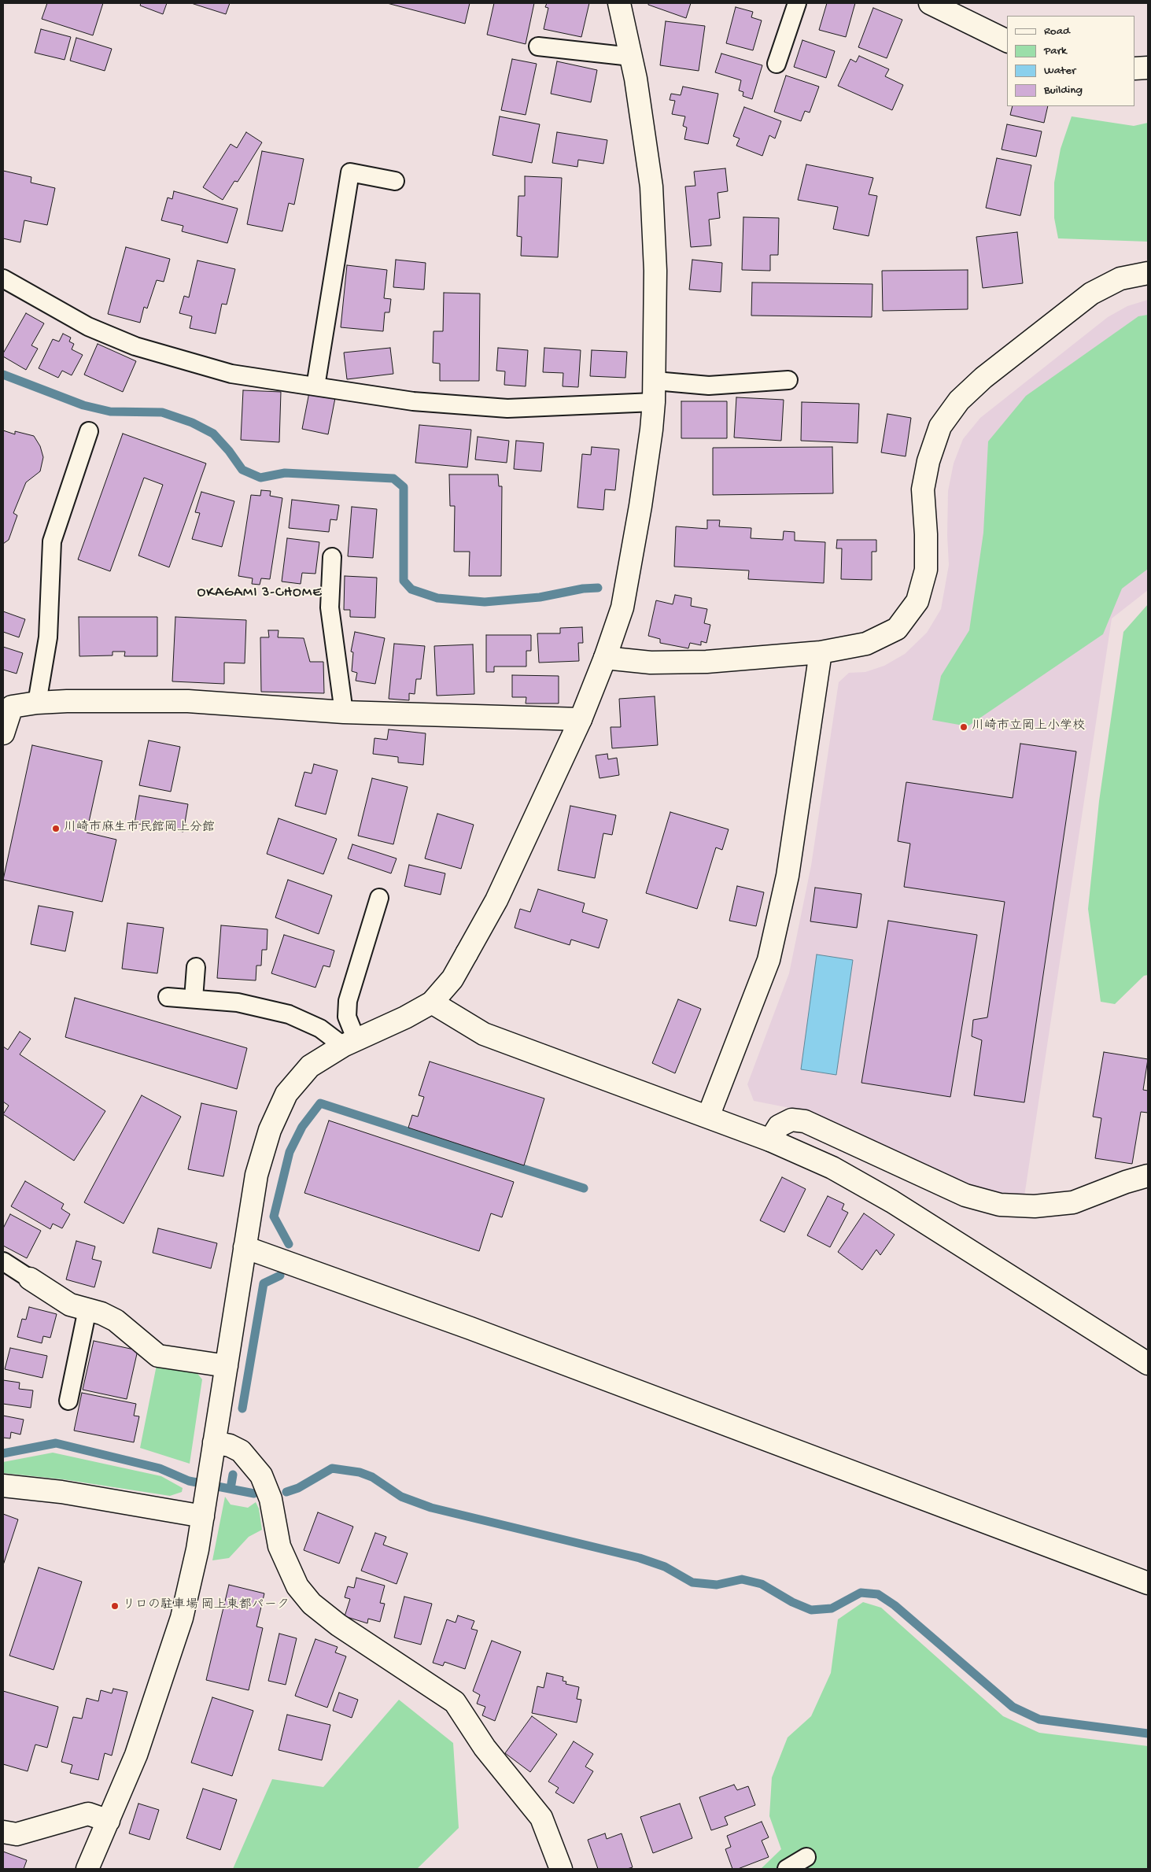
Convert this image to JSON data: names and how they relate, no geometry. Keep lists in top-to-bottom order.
{
  "districts": ["OKAGAMI 3-CHOME"],
  "places": ["川崎市立岡上小学校", "川崎市麻生市民館岡上分館", "リロの駐車場 岡上東都パーク"],
  "legend": [
    "Road",
    "Park",
    "Water",
    "Building"
  ]
}
